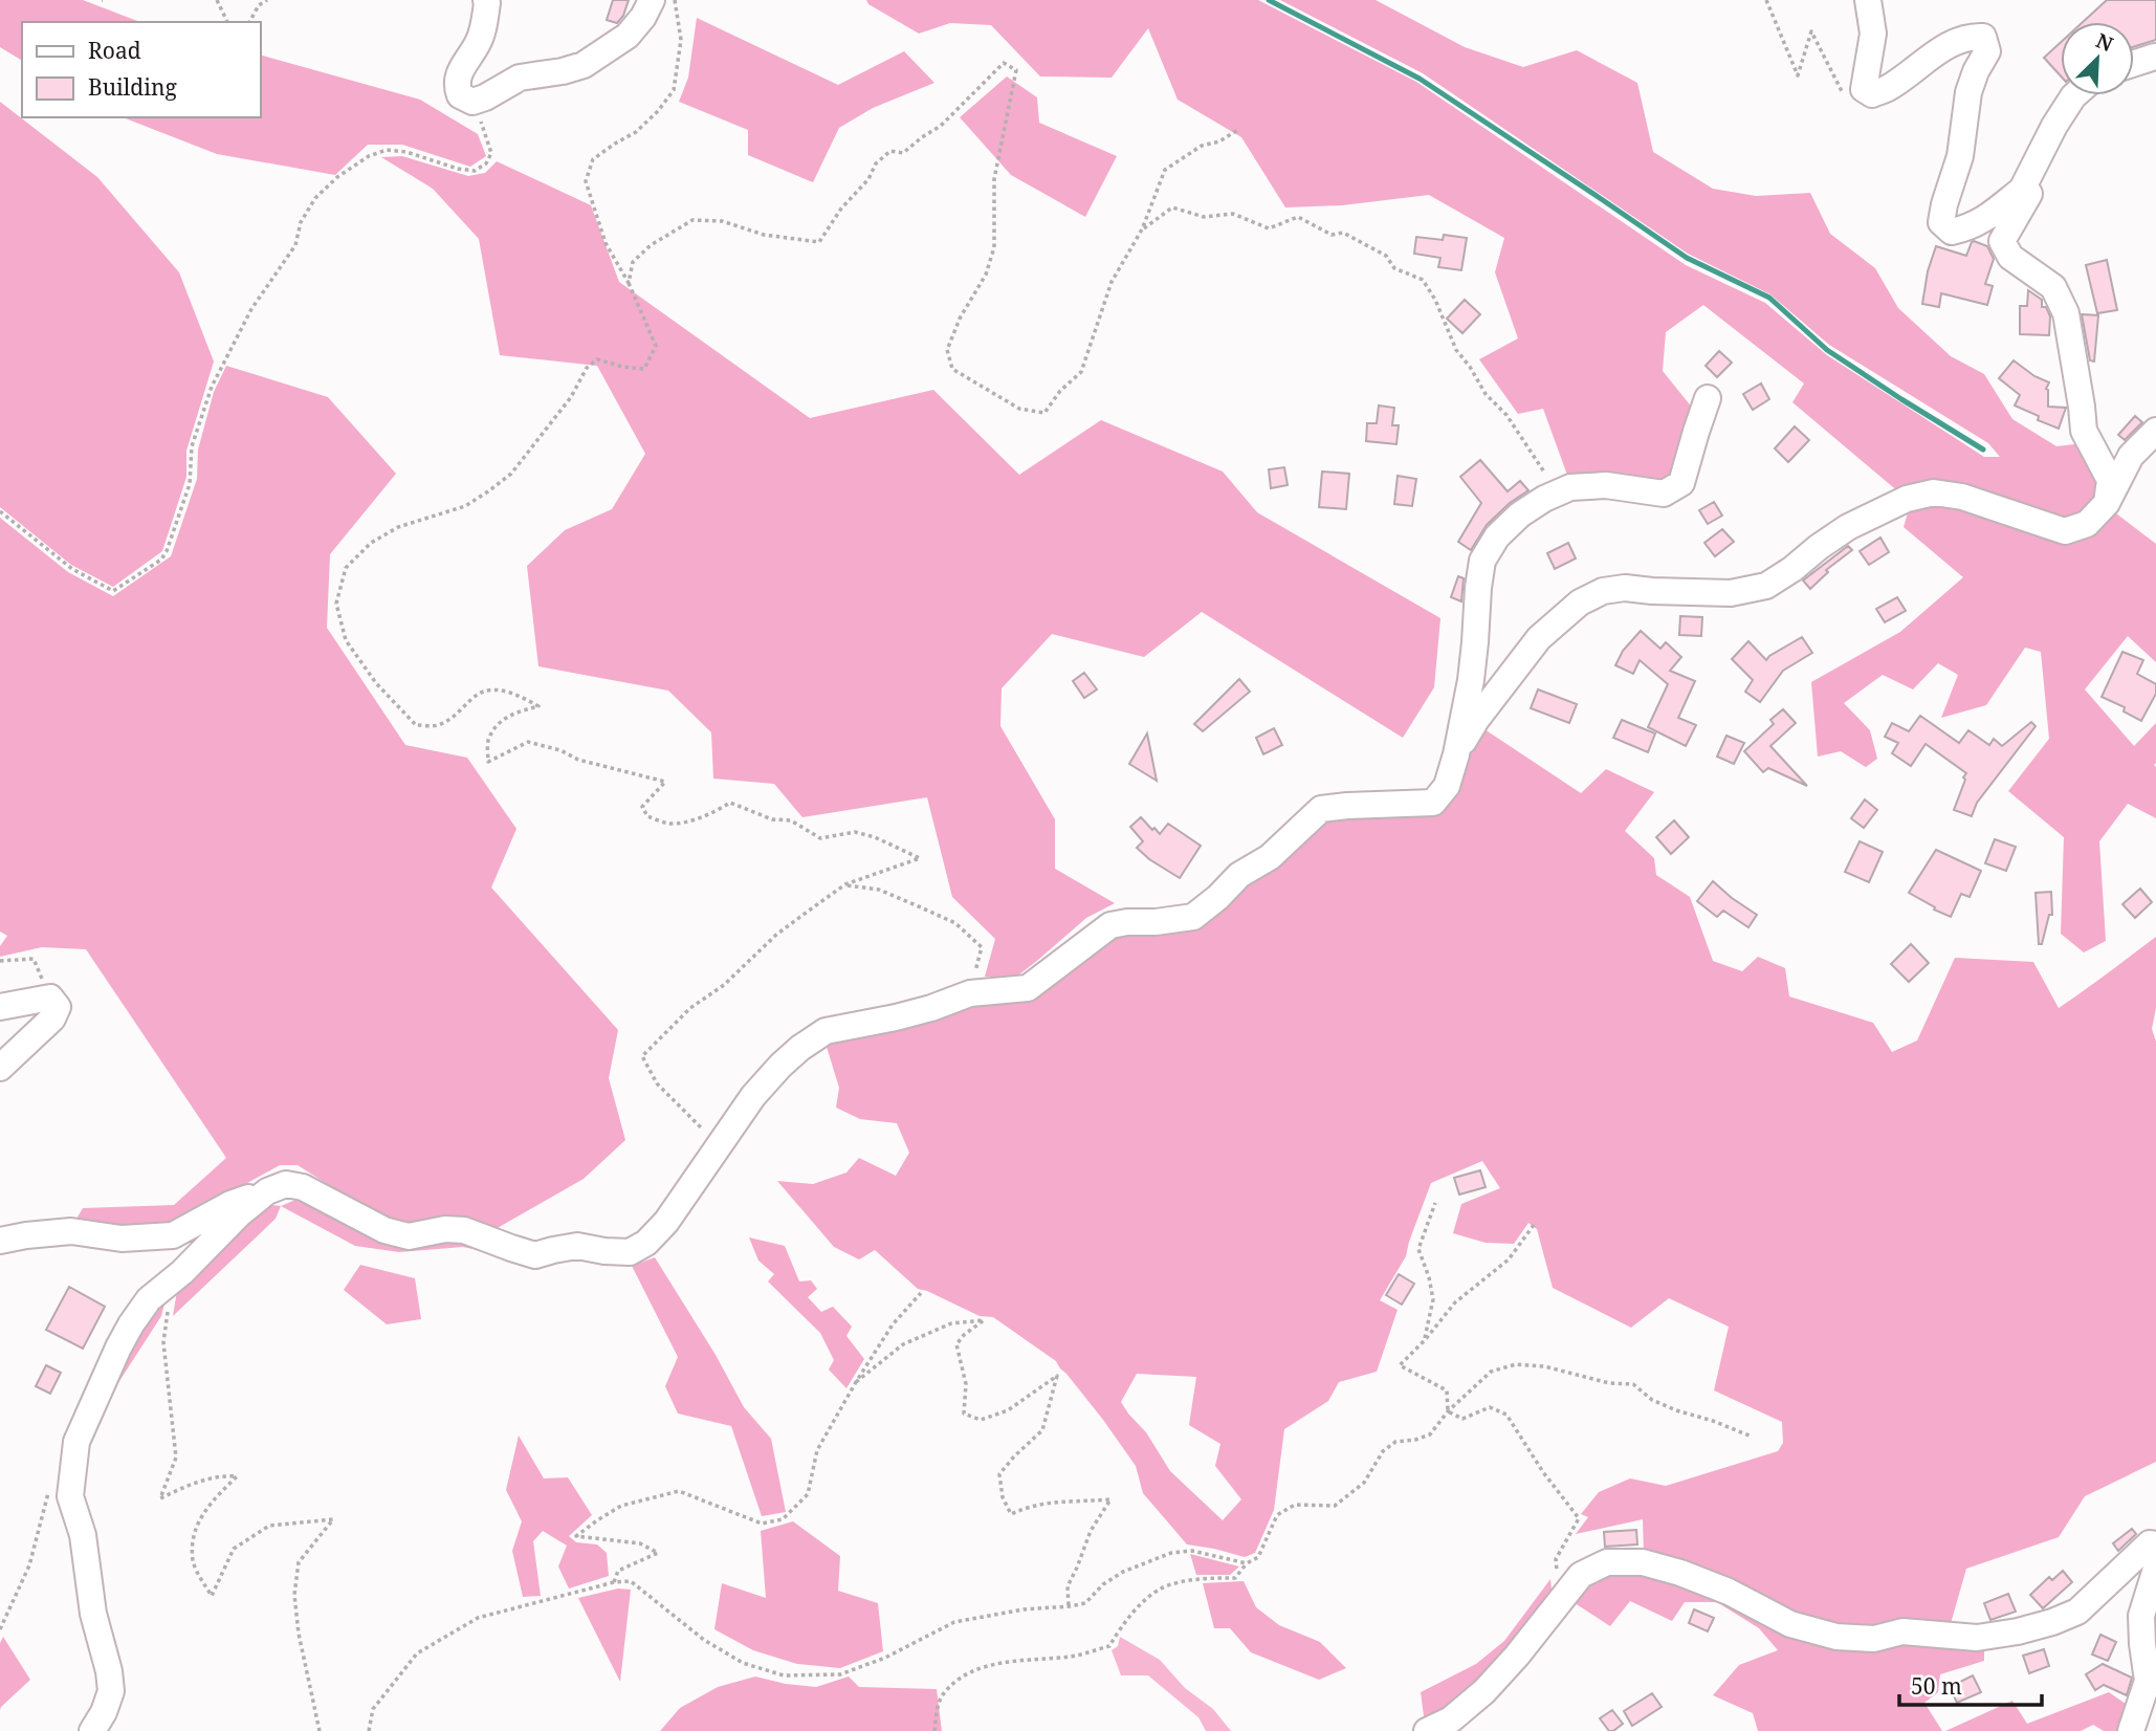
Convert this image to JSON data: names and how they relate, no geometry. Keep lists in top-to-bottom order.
{
  "legend": ["Road", "Building"],
  "scale_bar": "50 m",
  "north": "top right"
}
